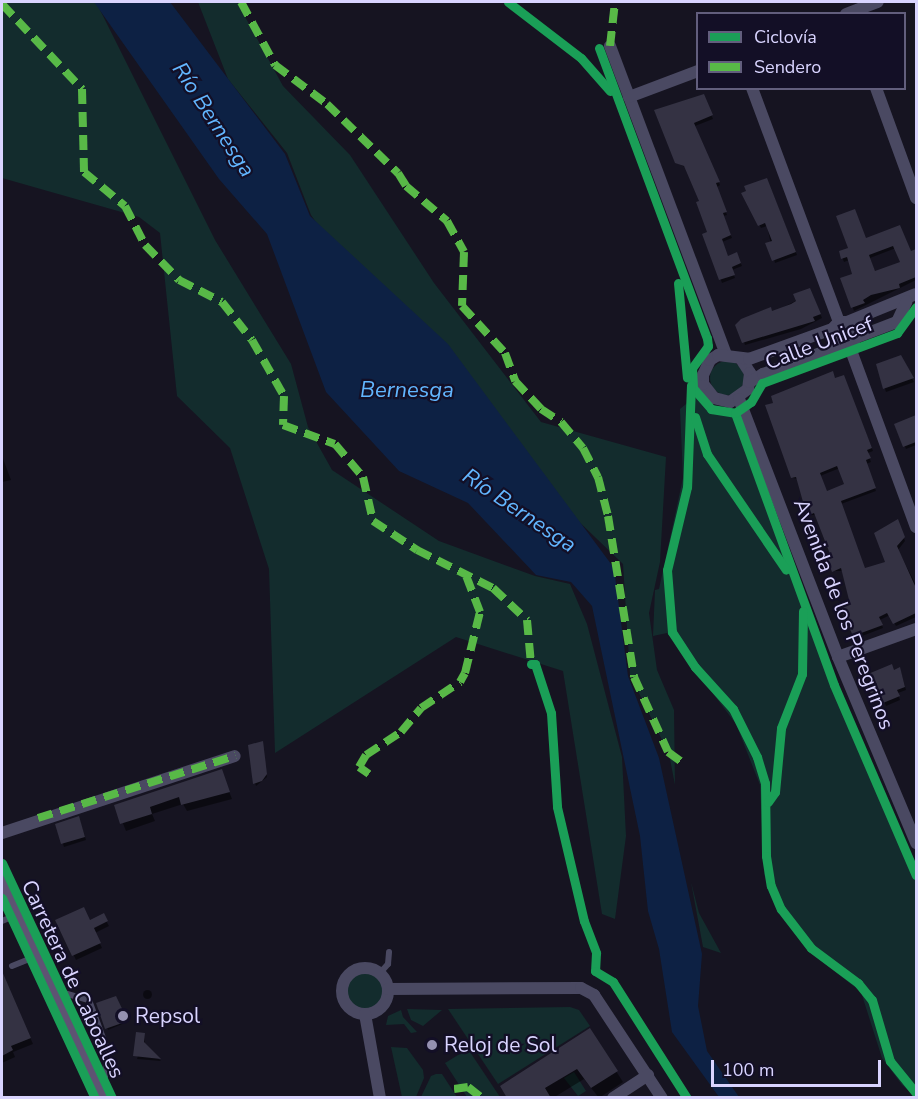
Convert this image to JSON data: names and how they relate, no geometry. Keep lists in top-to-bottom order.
{
  "streets": {
    "main road": ["Carretera de Caboalles"],
    "street": ["Calle Unicef", "Avenida de los Peregrinos"]
  },
  "crossings": [
    ["Calle Unicef", "Avenida de los Peregrinos"]
  ],
  "water": ["Río Bernesga", "Bernesga"],
  "places": ["Repsol", "Reloj de Sol"],
  "legend": ["Ciclovía", "Sendero"],
  "scale_bar": "100 m"
}
